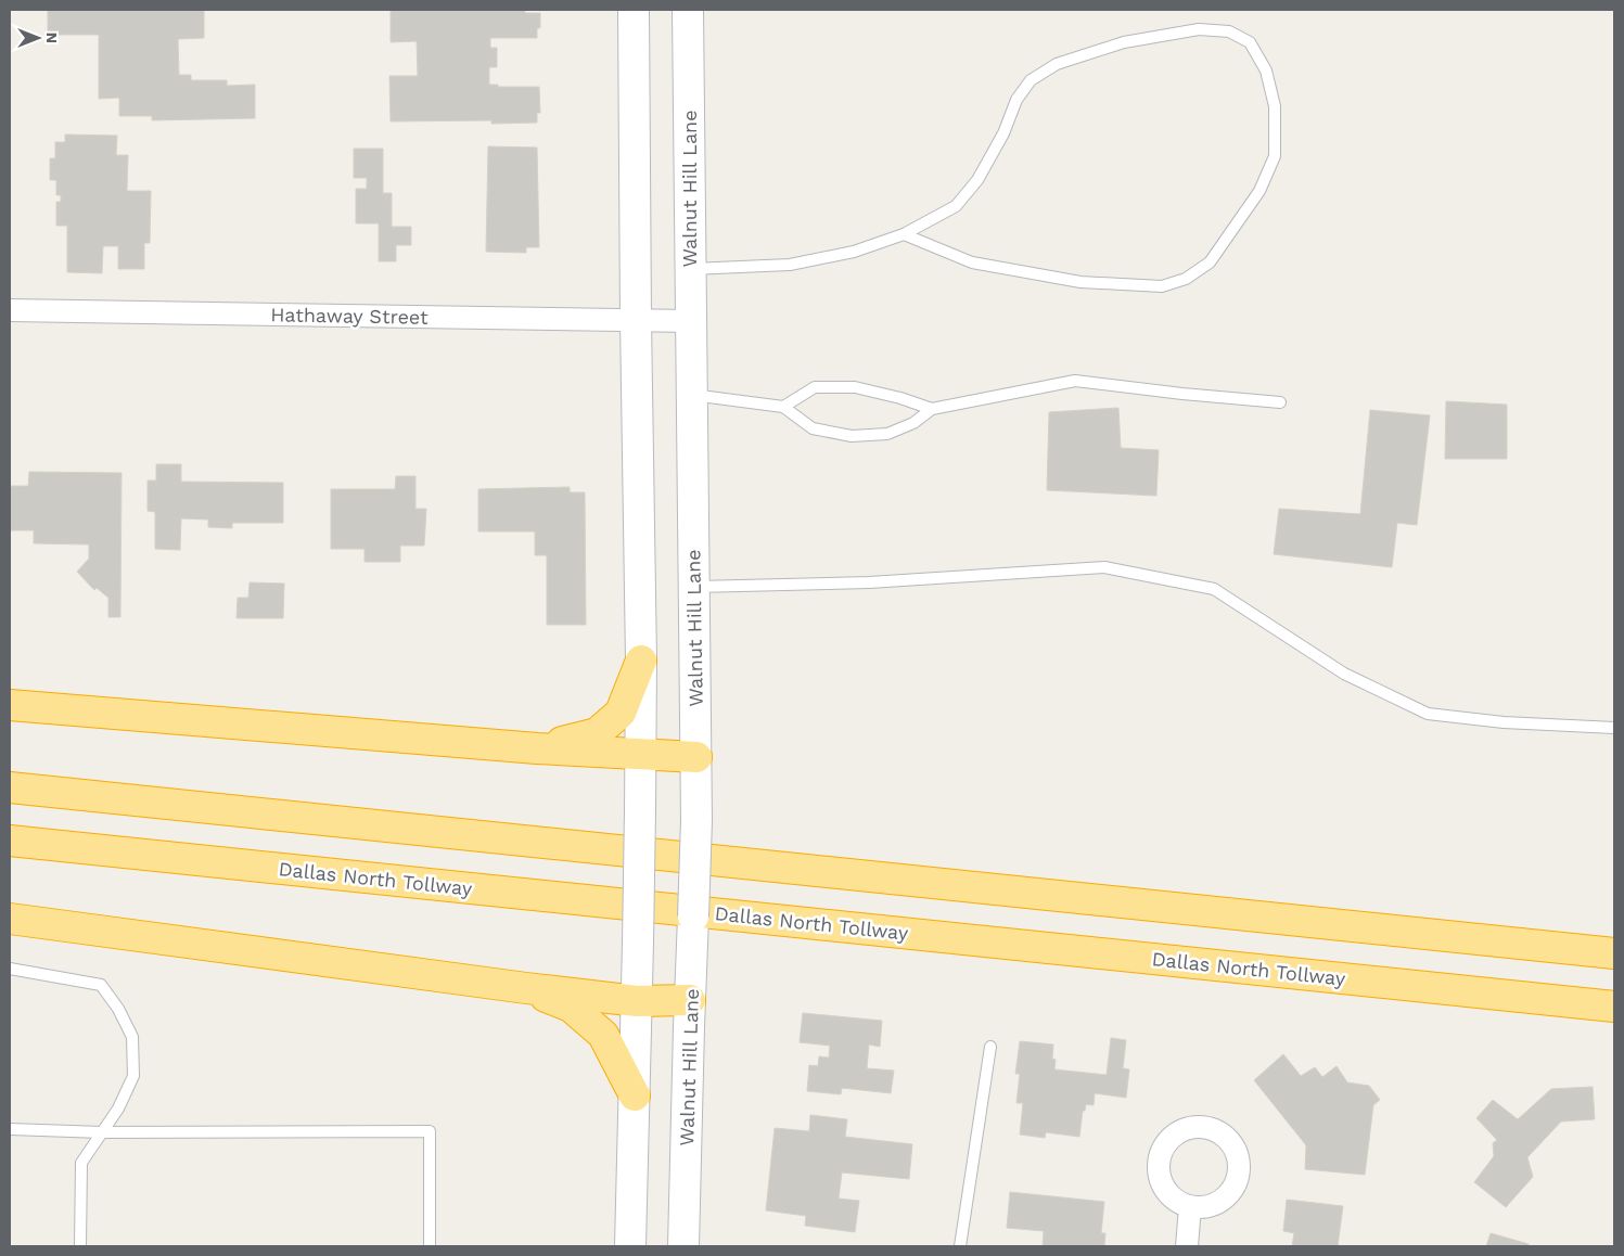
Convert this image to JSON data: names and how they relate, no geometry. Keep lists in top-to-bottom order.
{
  "streets": {
    "highway": ["Dallas North Tollway"],
    "main road": ["Walnut Hill Lane"],
    "street": ["Hathaway Street"]
  },
  "crossings": [
    ["Walnut Hill Lane", "Hathaway Street"]
  ],
  "north": "right"
}
